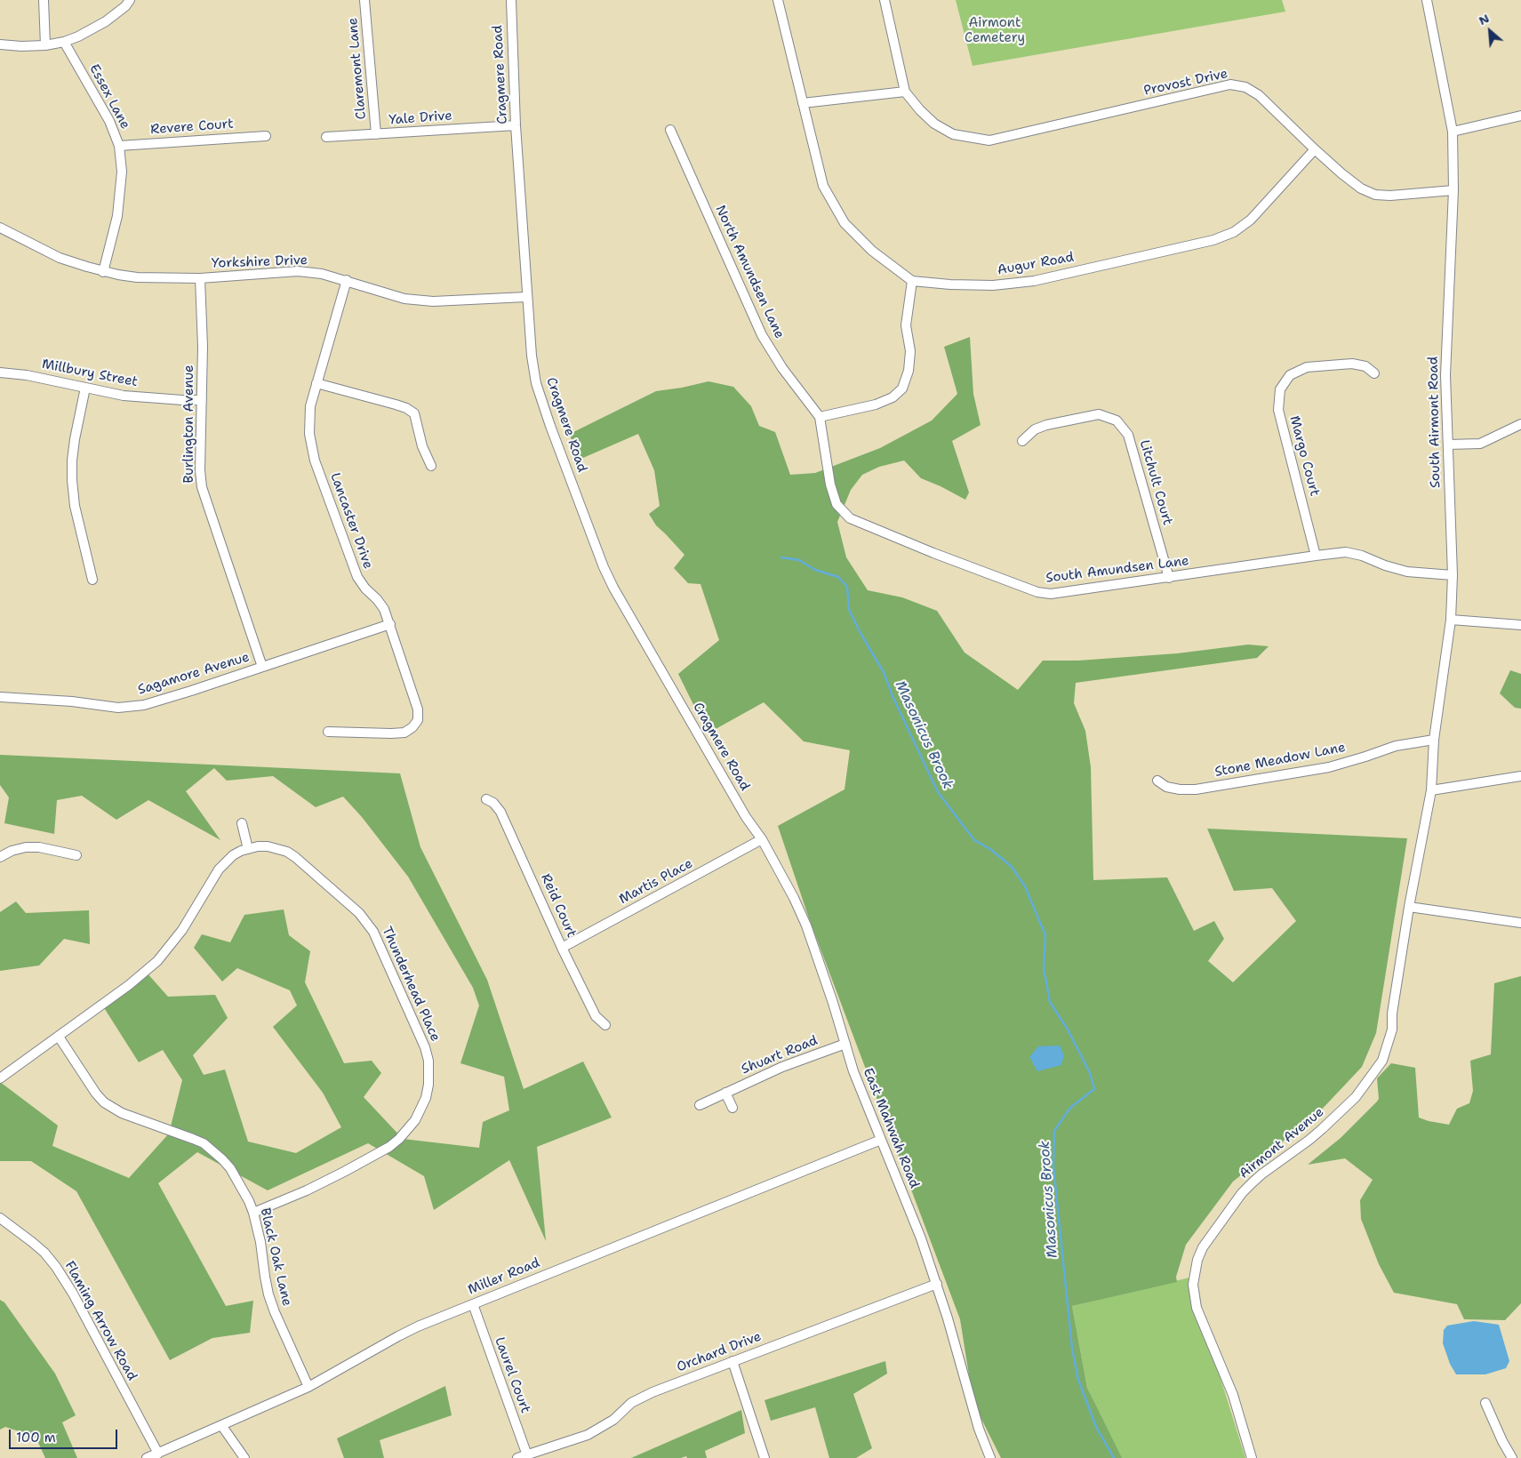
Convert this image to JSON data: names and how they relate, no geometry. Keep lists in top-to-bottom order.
{
  "streets": {
    "street": [
      "Claremont Lane",
      "Cragmere Road",
      "Provost Drive",
      "Essex Lane",
      "Yale Drive",
      "Revere Court",
      "Yorkshire Drive",
      "Augur Road",
      "North Amundsen Lane",
      "Millbury Street",
      "South Airmont Road",
      "Burlington Avenue",
      "Margo Court",
      "Litchult Court",
      "Lancaster Drive",
      "South Amundsen Lane",
      "Sagamore Avenue",
      "Stone Meadow Lane",
      "Martis Place",
      "Reid Court",
      "Thunderhead Place",
      "Shuart Road",
      "East Mahwah Road",
      "Airmont Avenue",
      "Black Oak Lane",
      "Miller Road",
      "Flaming Arrow Road",
      "Orchard Drive",
      "Laurel Court"
    ]
  },
  "crossings": [
    ["Claremont Lane", "Yale Drive"],
    ["Cragmere Road", "Yale Drive"],
    ["Cragmere Road", "Yorkshire Drive"],
    ["Cragmere Road", "East Mahwah Road"],
    ["Provost Drive", "Augur Road"],
    ["Provost Drive", "South Airmont Road"],
    ["Essex Lane", "Revere Court"],
    ["Essex Lane", "Yorkshire Drive"],
    ["Yorkshire Drive", "Burlington Avenue"],
    ["Yorkshire Drive", "Lancaster Drive"],
    ["North Amundsen Lane", "South Amundsen Lane"],
    ["Millbury Street", "Burlington Avenue"],
    ["South Airmont Road", "South Amundsen Lane"],
    ["South Airmont Road", "Stone Meadow Lane"],
    ["South Airmont Road", "Airmont Avenue"],
    ["Burlington Avenue", "Sagamore Avenue"],
    ["Margo Court", "South Amundsen Lane"],
    ["Litchult Court", "South Amundsen Lane"],
    ["Lancaster Drive", "Sagamore Avenue"],
    ["Martis Place", "Reid Court"],
    ["Martis Place", "East Mahwah Road"],
    ["Thunderhead Place", "Black Oak Lane"],
    ["Shuart Road", "East Mahwah Road"],
    ["East Mahwah Road", "Miller Road"],
    ["East Mahwah Road", "Orchard Drive"],
    ["Black Oak Lane", "Miller Road"],
    ["Miller Road", "Flaming Arrow Road"],
    ["Miller Road", "Laurel Court"],
    ["Orchard Drive", "Laurel Court"]
  ],
  "water": ["Masonicus Brook"],
  "parks": ["Airmont Cemetery"],
  "scale_bar": "100 m",
  "north": "top left"
}
